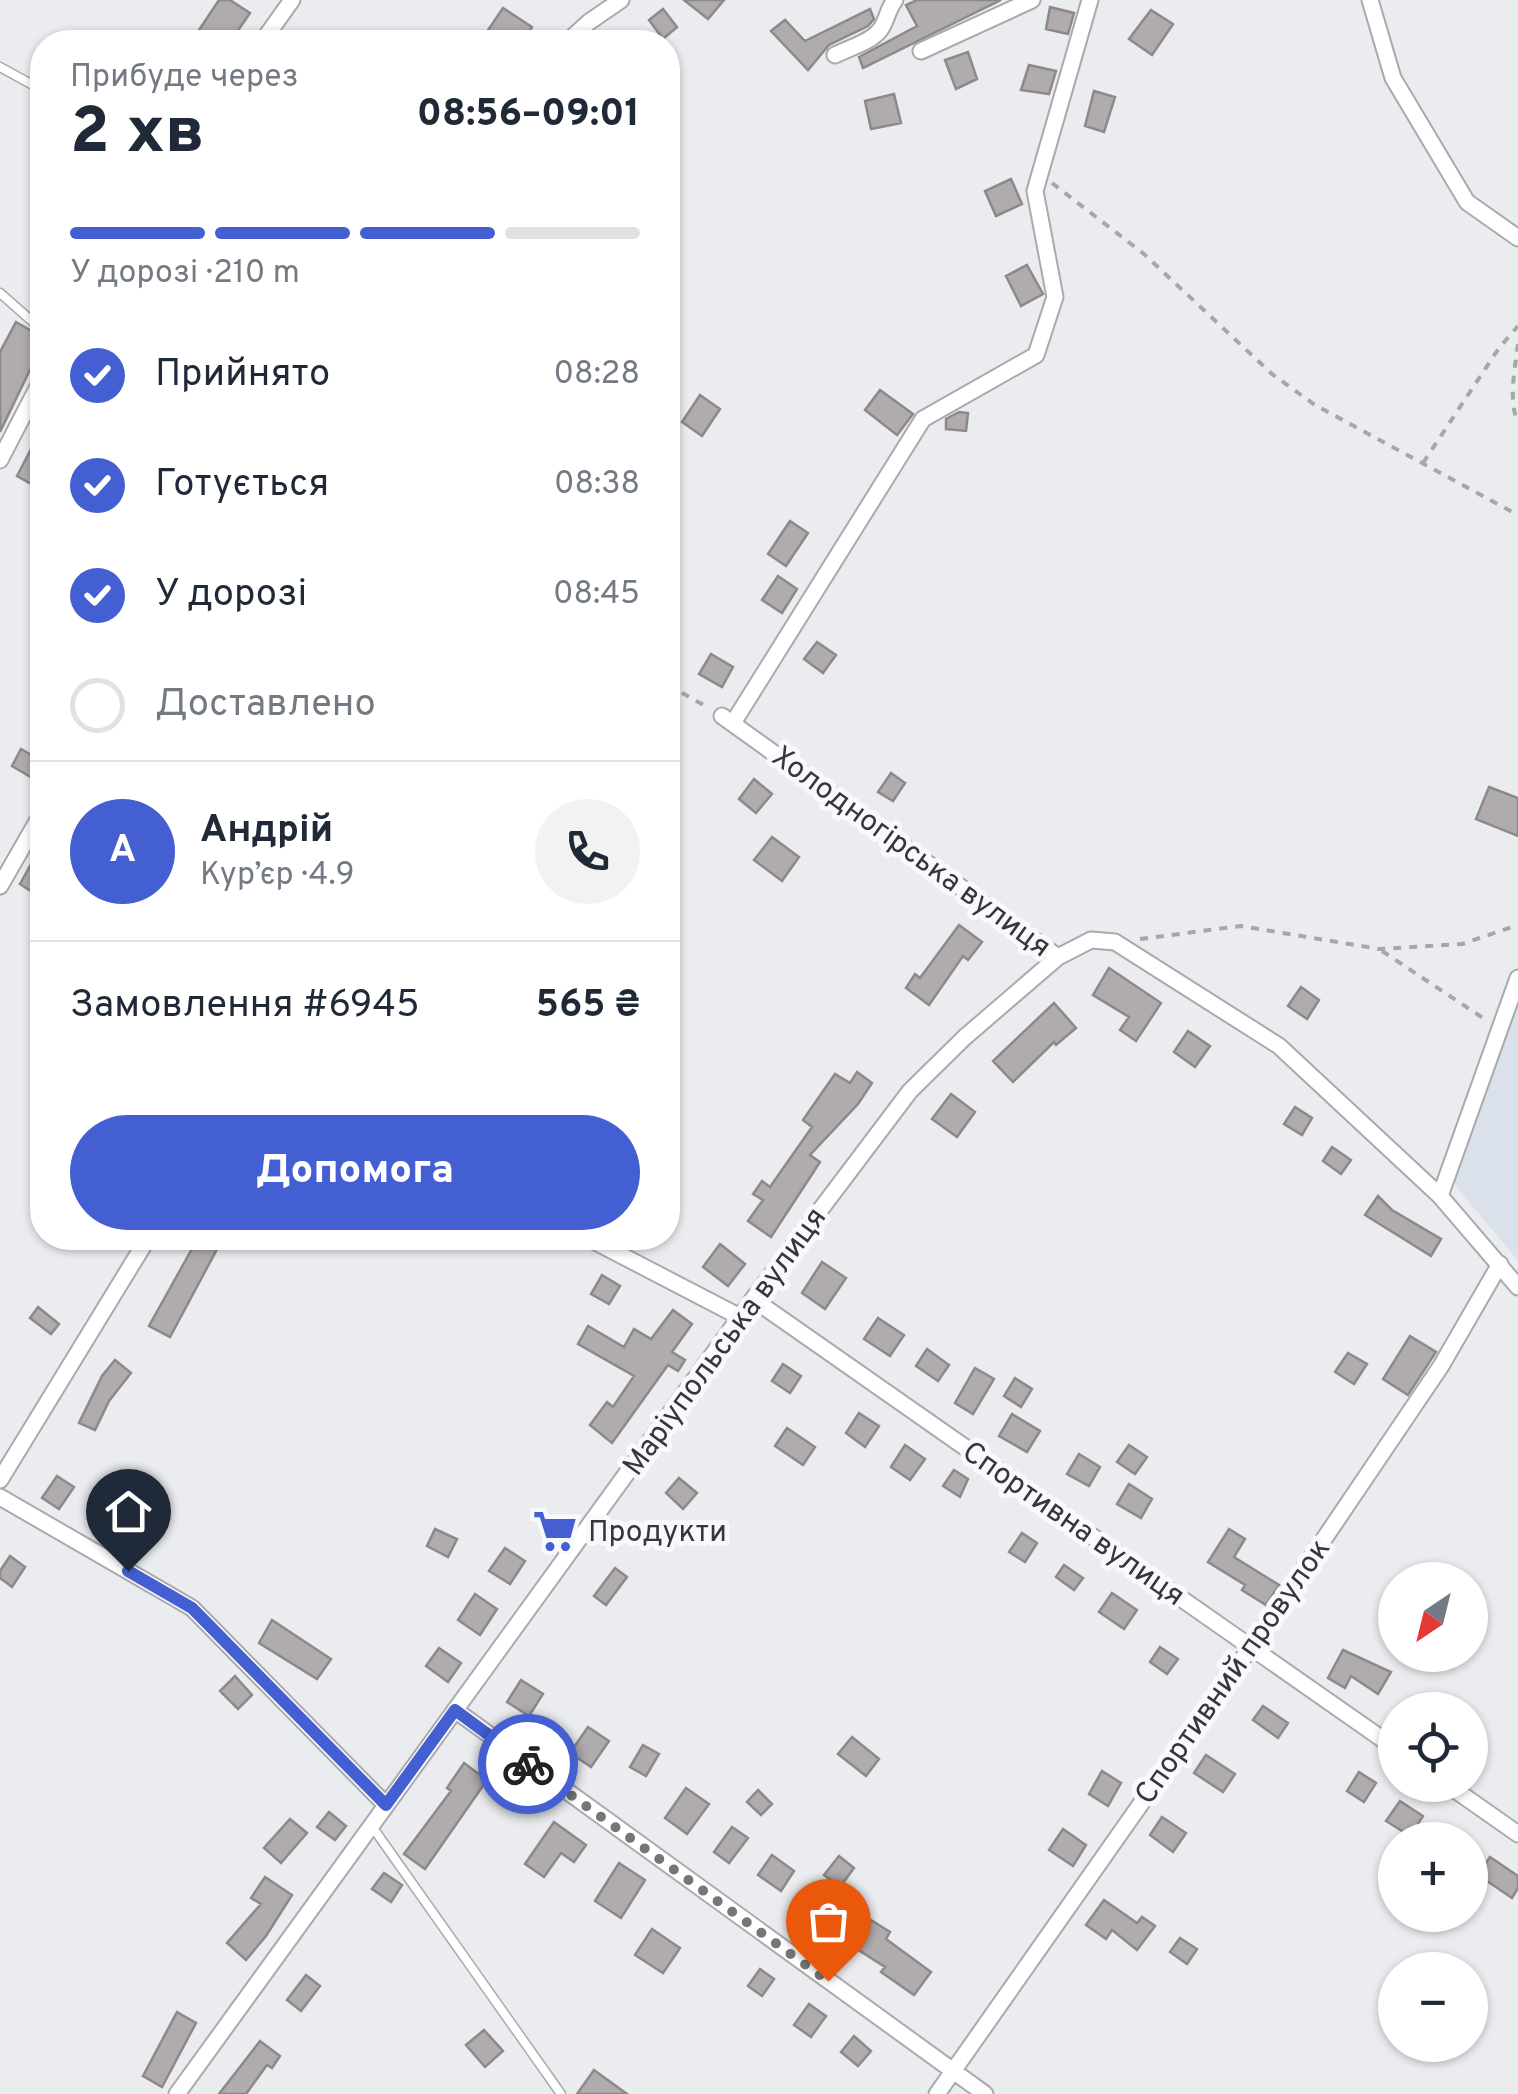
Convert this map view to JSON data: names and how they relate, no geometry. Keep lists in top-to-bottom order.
{
  "streets": {
    "street": [
      "Холодногірська вулиця",
      "Маріупольська вулиця",
      "Спортивна вулиця",
      "Спортивний провулок"
    ]
  },
  "crossings": [
    ["Холодногірська вулиця", "Маріупольська вулиця"],
    ["Маріупольська вулиця", "Спортивна вулиця"],
    ["Спортивна вулиця", "Спортивний провулок"]
  ],
  "places": {
    "supermarket": ["Продукти"]
  },
  "north": "bottom left",
  "page": {
    "heading": ["2 хв", "Прибуде через", "08:56–09:01"],
    "panel": [
      "Андрій",
      "Кур’єр · 4.9",
      "Замовлення #6945",
      "565 ₴"
    ],
    "bar": "У дорозі · 210 m",
    "list": [
      ["Прийнято", "08:28"],
      ["Готується", "08:38"],
      ["У дорозі", "08:45"],
      "Доставлено"
    ],
    "round": "А",
    "buttons": "Допомога",
    "map_buttons": ["+", "−"]
  }
}
